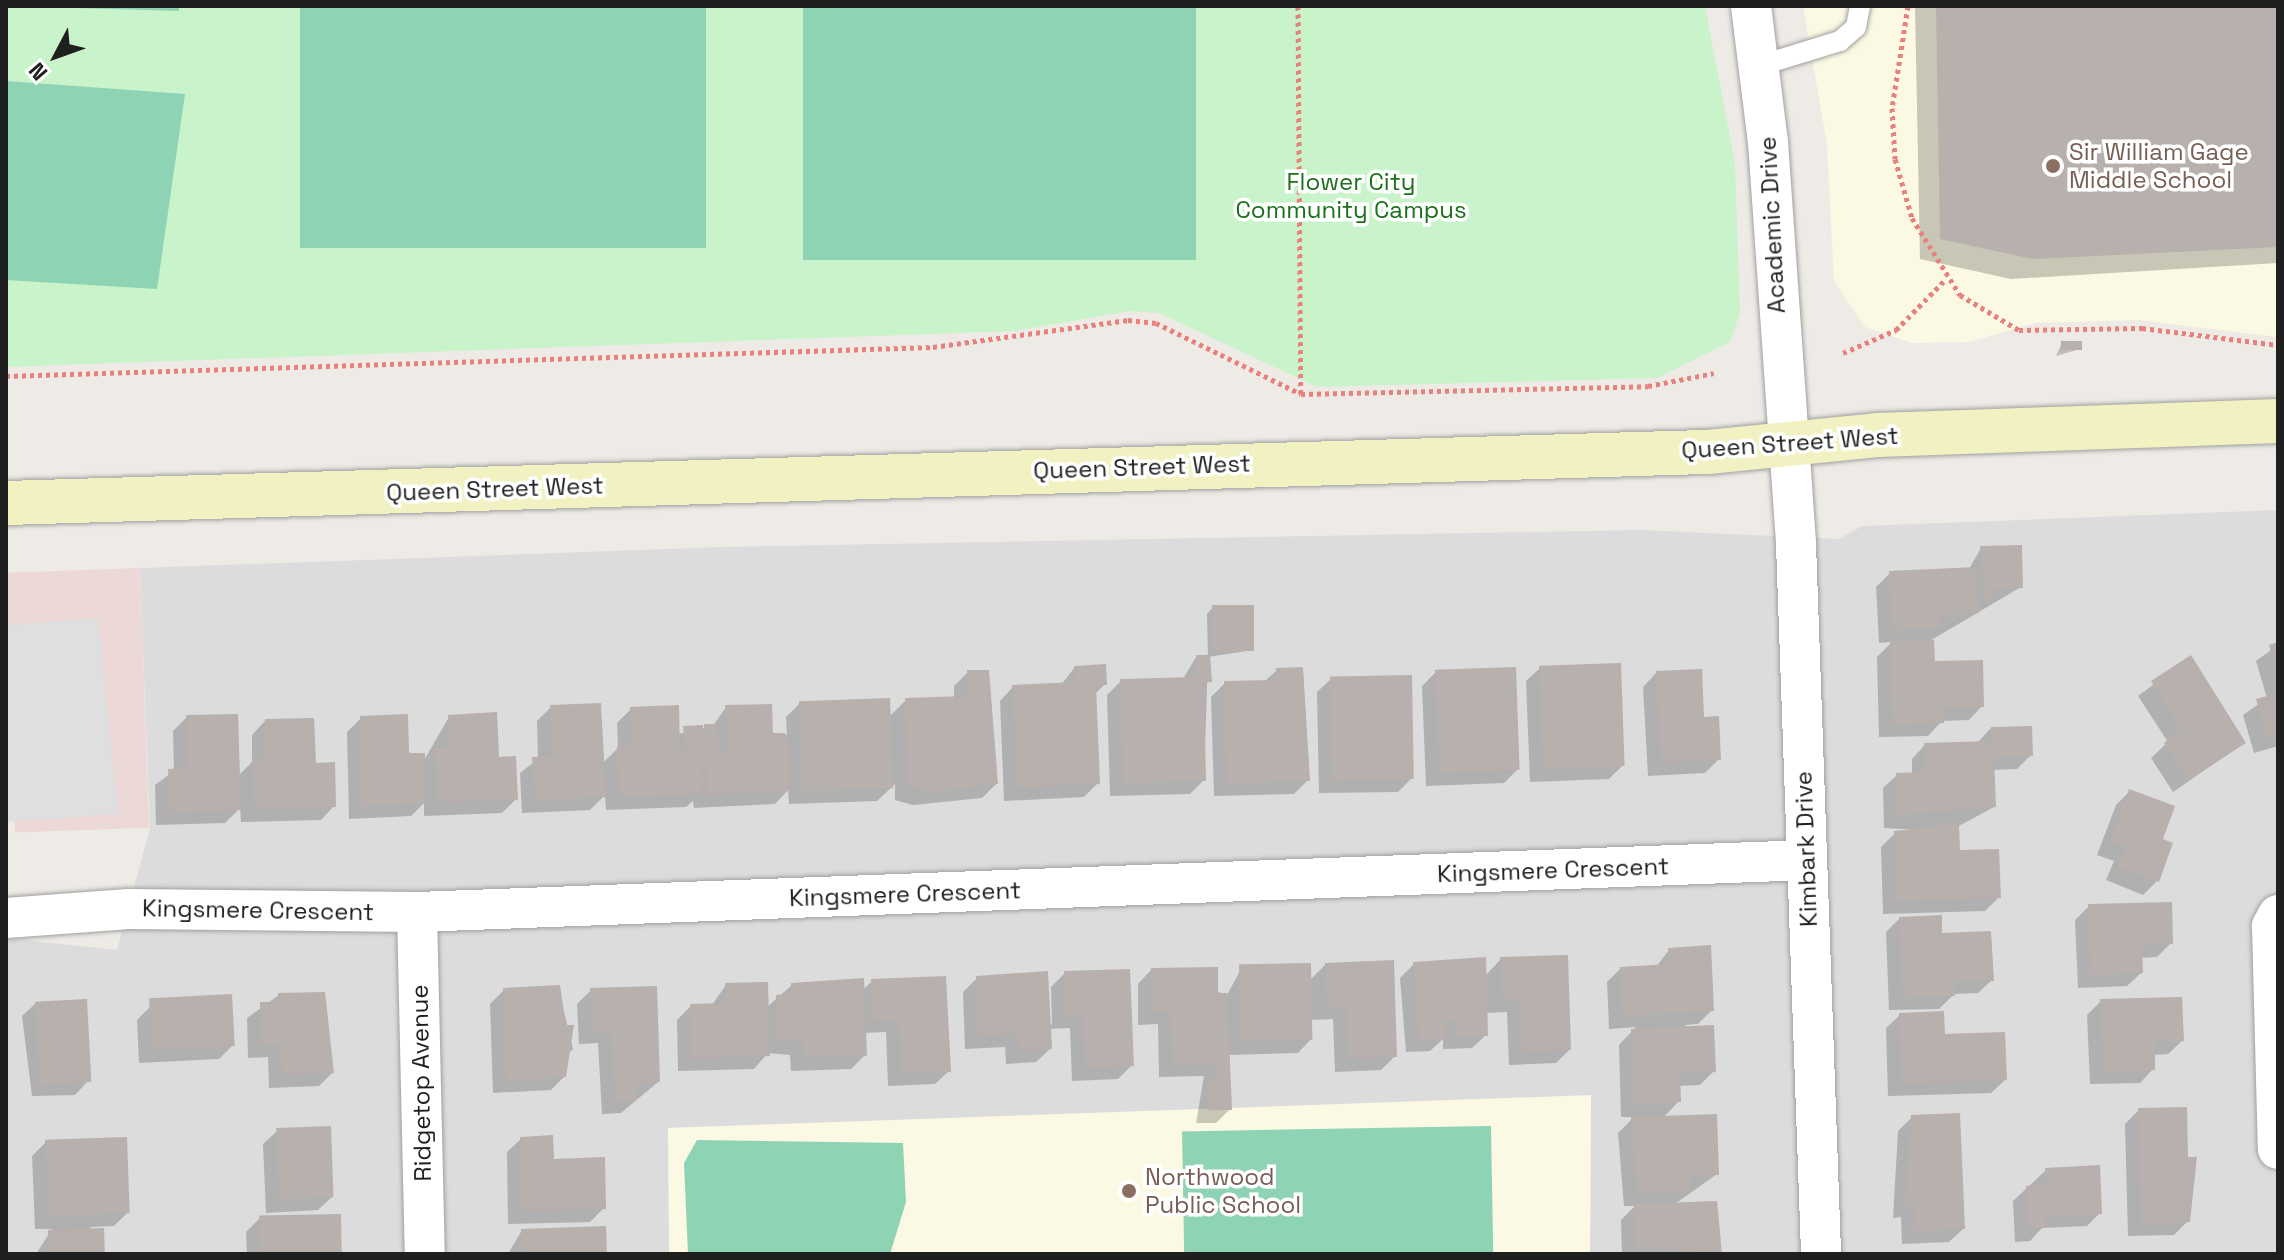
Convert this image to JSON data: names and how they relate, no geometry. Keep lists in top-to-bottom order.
{
  "streets": {
    "main road": ["Queen Street West"],
    "street": [
      "Academic Drive",
      "Kimbark Drive",
      "Kingsmere Crescent",
      "Ridgetop Avenue"
    ]
  },
  "crossings": [
    ["Academic Drive", "Queen Street West"],
    ["Academic Drive", "Kimbark Drive"],
    ["Queen Street West", "Kimbark Drive"],
    ["Kimbark Drive", "Kingsmere Crescent"],
    ["Kingsmere Crescent", "Ridgetop Avenue"]
  ],
  "parks": ["Flower City Community Campus"],
  "places": ["Sir William Gage Middle School", "Northwood Public School"],
  "north": "bottom left"
}
